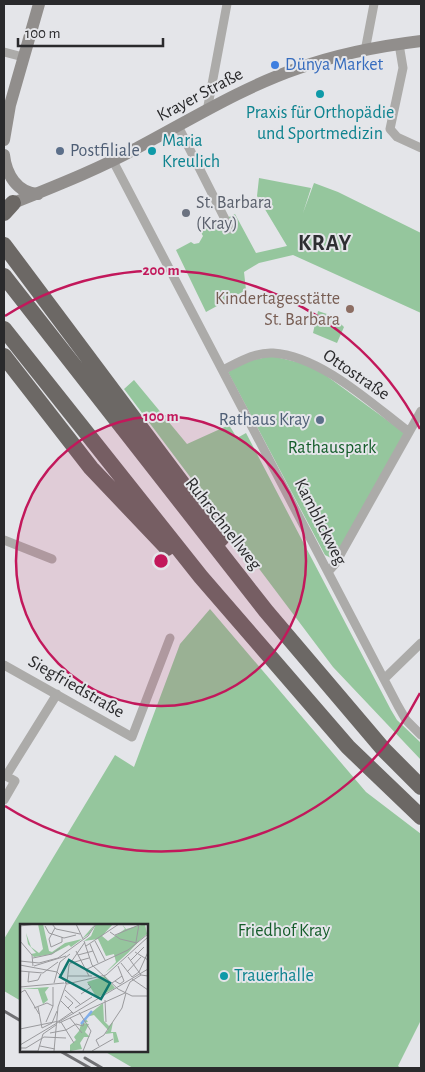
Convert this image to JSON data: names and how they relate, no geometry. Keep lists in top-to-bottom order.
{
  "streets": {
    "highway": ["Ruhrschnellweg"],
    "main road": ["Krayer Straße"],
    "street": ["Ottostraße", "Kamblickweg", "Siegfriedstraße"]
  },
  "crossings": [
    ["Krayer Straße", "Kamblickweg"],
    ["Ottostraße", "Kamblickweg"]
  ],
  "districts": ["KRAY"],
  "parks": ["Rathauspark", "Friedhof Kray"],
  "places": [
    "Dünya Market",
    "Praxis für Orthopädie und Sportmedizin",
    "Postfiliale",
    "Maria Kreulich",
    "St. Barbara (Kray)",
    "Kindertagesstätte St. Barbara",
    "Rathaus Kray",
    "Trauerhalle"
  ],
  "scale_bar": "100 m",
  "rings": ["200 m", "100 m"]
}
